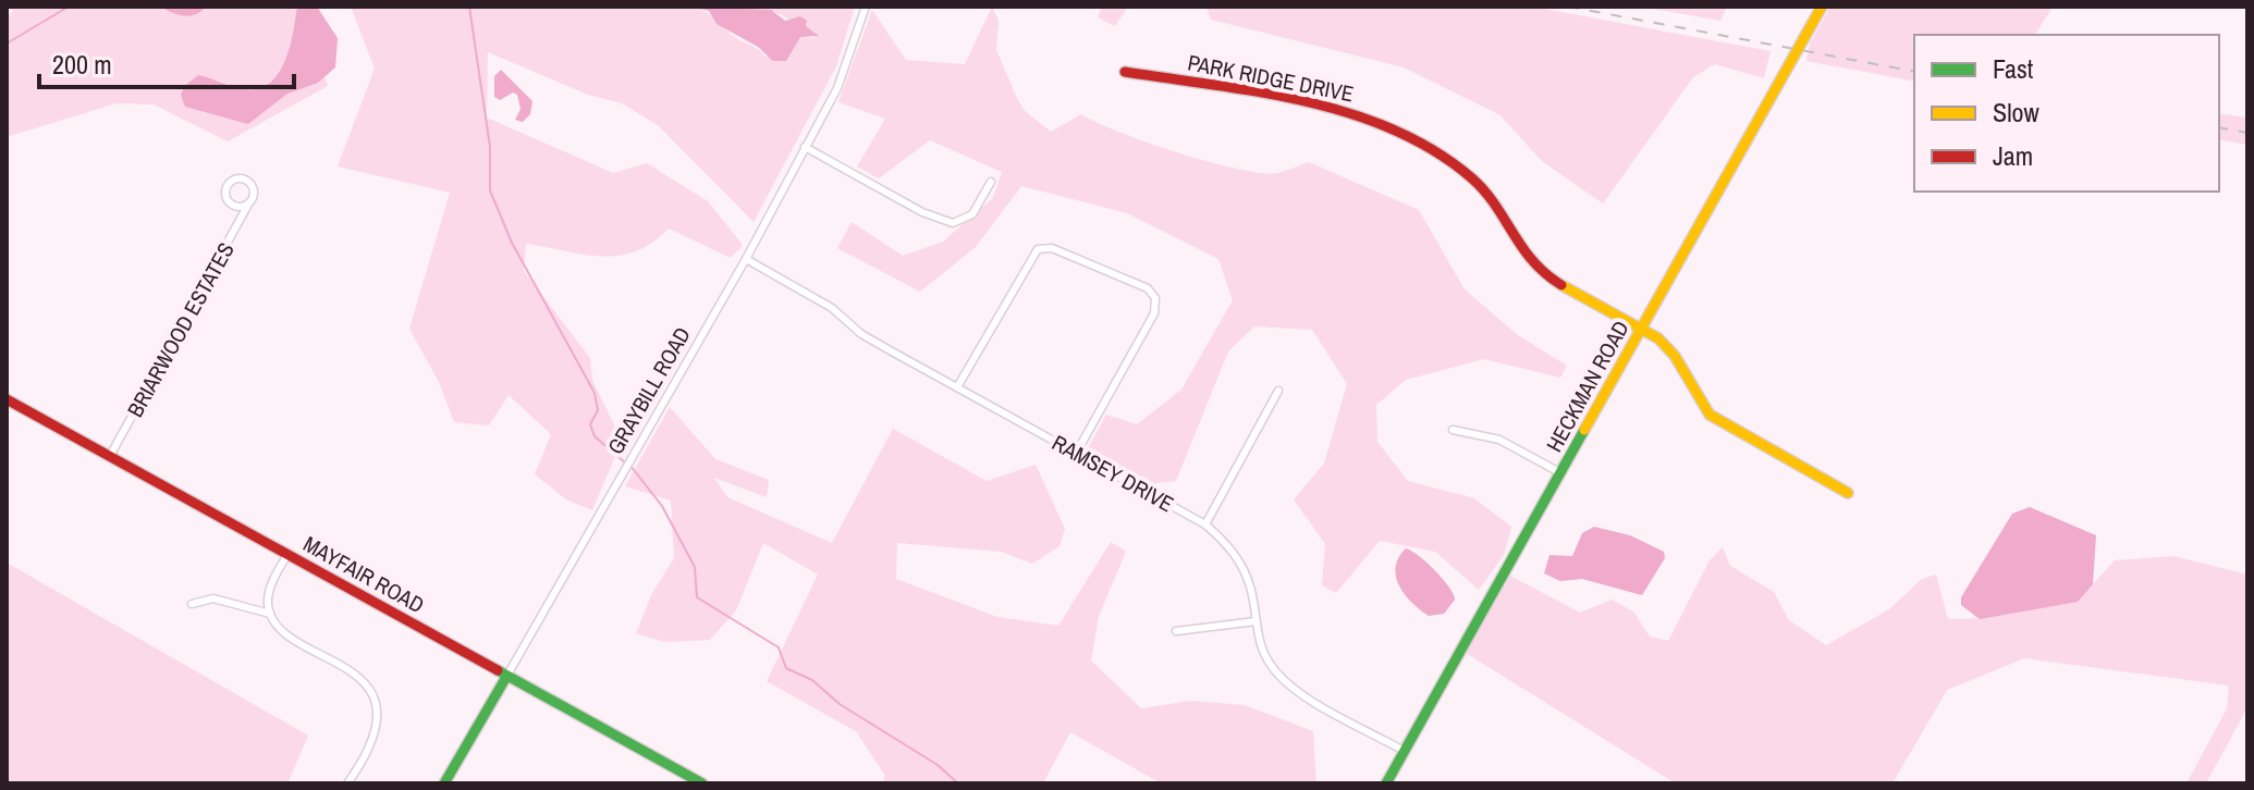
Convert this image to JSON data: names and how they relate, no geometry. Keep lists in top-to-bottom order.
{
  "streets": {
    "street": [
      "PARK RIDGE DRIVE",
      "BRIARWOOD ESTATES",
      "HECKMAN ROAD",
      "GRAYBILL ROAD",
      "RAMSEY DRIVE",
      "MAYFAIR ROAD"
    ]
  },
  "crossings": [
    ["PARK RIDGE DRIVE", "HECKMAN ROAD"],
    ["BRIARWOOD ESTATES", "MAYFAIR ROAD"],
    ["HECKMAN ROAD", "RAMSEY DRIVE"],
    ["GRAYBILL ROAD", "RAMSEY DRIVE"],
    ["GRAYBILL ROAD", "MAYFAIR ROAD"]
  ],
  "legend": ["Fast", "Slow", "Jam"],
  "scale_bar": "200 m"
}
